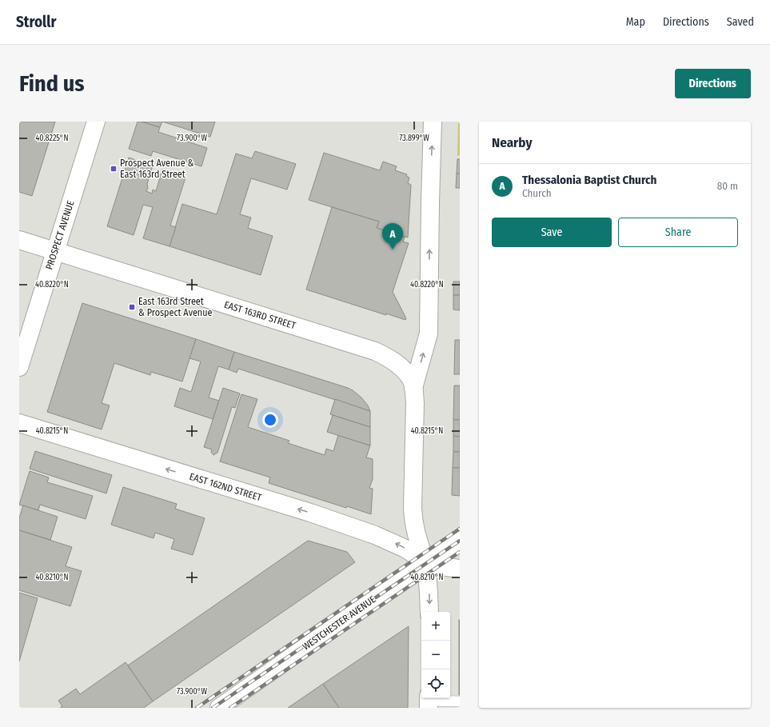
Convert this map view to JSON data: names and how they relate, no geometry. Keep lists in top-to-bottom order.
{
  "streets": {
    "street": [
      "PROSPECT AVENUE",
      "EAST 163RD STREET",
      "EAST 162ND STREET",
      "WESTCHESTER AVENUE"
    ]
  },
  "crossings": [
    ["PROSPECT AVENUE", "EAST 163RD STREET"],
    ["EAST 162ND STREET", "WESTCHESTER AVENUE"]
  ],
  "one_way": ["EAST 162ND STREET"],
  "places": {
    "transit": ["Prospect Avenue & East 163rd Street", "East 163rd Street & Prospect Avenue"]
  },
  "page": {
    "header": "Strollr",
    "nav": ["Map", "Directions", "Saved"],
    "buttons": [
      "Directions",
      ["Save", "Share"]
    ],
    "title": "Find us",
    "heading": "Nearby",
    "list": [
      {
        "mark": "A",
        "name": "Thessalonia Baptist Church",
        "note": "Church",
        "value": "80 m"
      }
    ],
    "pins": "A",
    "map_buttons": ["+", "−"]
  },
  "coordinates": [
    "73.900°W",
    "73.899°W",
    "40.8225°N",
    "40.8220°N",
    "40.8215°N",
    "40.8210°N"
  ]
}
